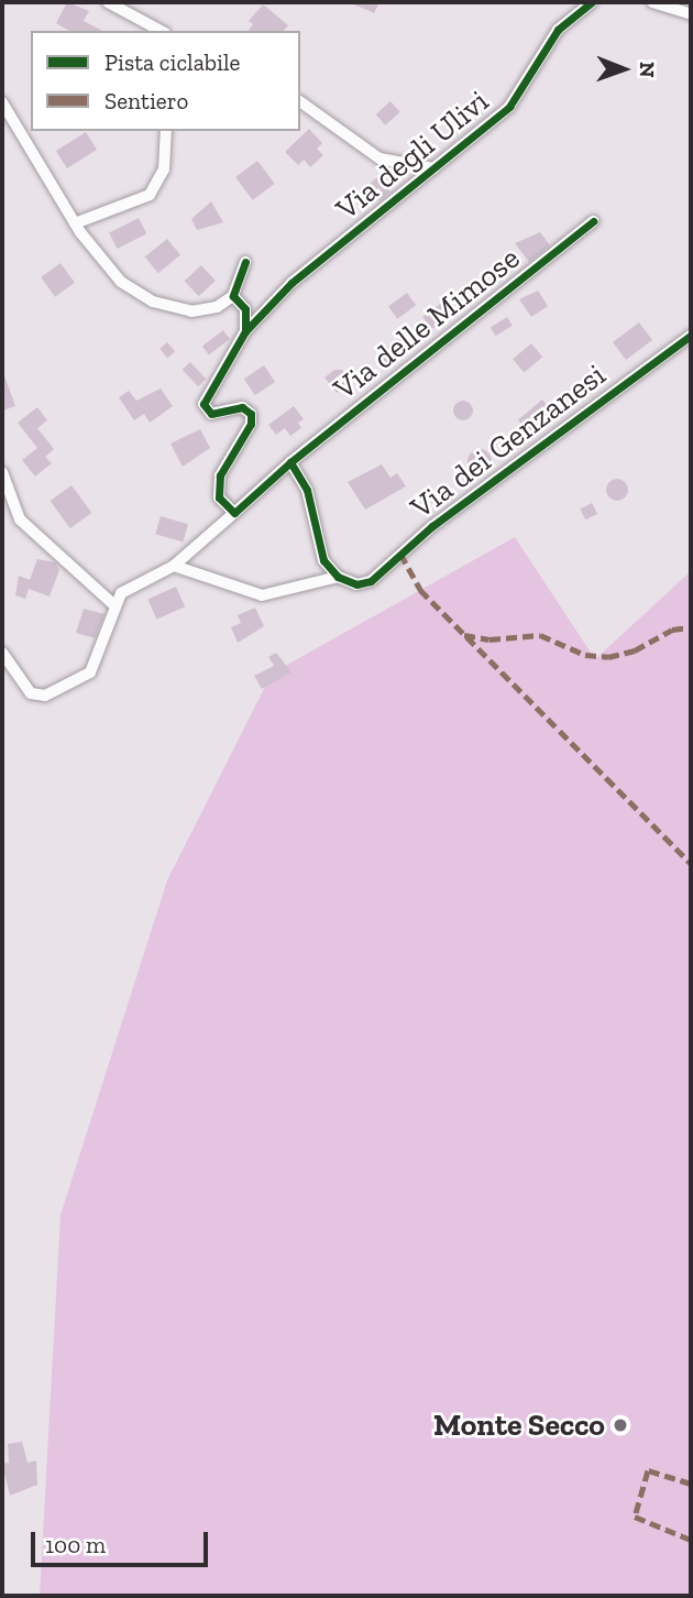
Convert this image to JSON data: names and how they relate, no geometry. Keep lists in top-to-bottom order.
{
  "streets": {
    "street": ["Via degli Ulivi", "Via delle Mimose", "Via dei Genzanesi"]
  },
  "crossings": [
    ["Via degli Ulivi", "Via delle Mimose"]
  ],
  "places": ["Monte Secco"],
  "legend": ["Pista ciclabile", "Sentiero"],
  "scale_bar": "100 m",
  "north": "right"
}
